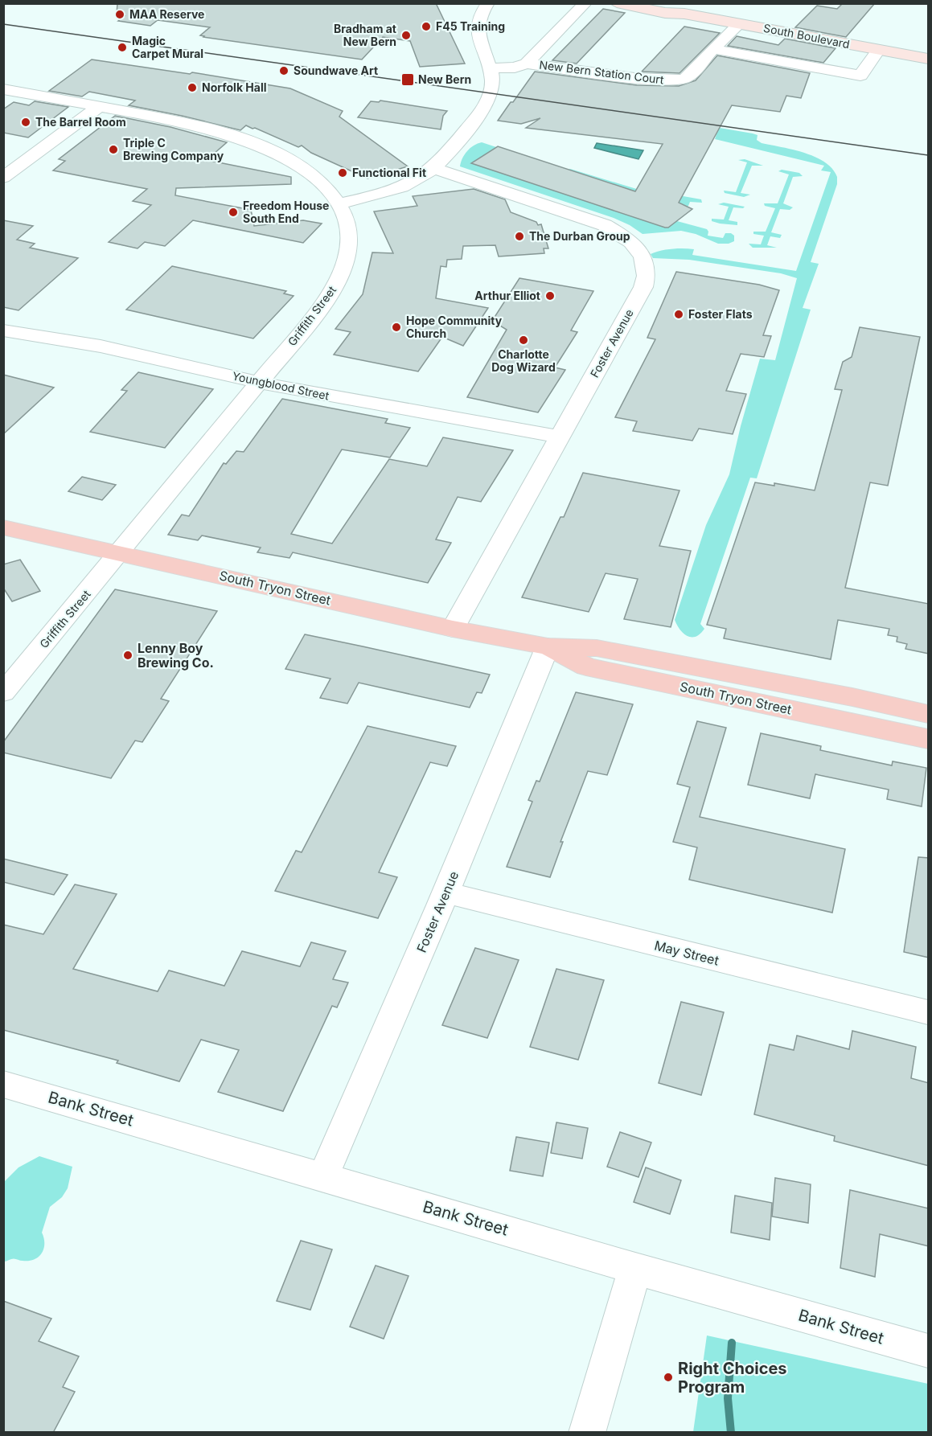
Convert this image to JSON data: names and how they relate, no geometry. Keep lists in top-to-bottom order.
{
  "streets": {
    "main road": ["South Boulevard", "South Tryon Street"],
    "street": [
      "New Bern Station Court",
      "Griffith Street",
      "Foster Avenue",
      "Youngblood Street",
      "May Street",
      "Bank Street"
    ]
  },
  "crossings": [
    ["South Boulevard", "New Bern Station Court"],
    ["Griffith Street", "Youngblood Street"],
    ["Griffith Street", "South Tryon Street"],
    ["Foster Avenue", "Youngblood Street"],
    ["Foster Avenue", "South Tryon Street"],
    ["Foster Avenue", "May Street"],
    ["Foster Avenue", "Bank Street"]
  ],
  "places": {
    "other": [
      "MAA Reserve",
      "F45 Training",
      "Bradham at New Bern",
      "Magic Carpet Mural",
      "Soundwave Art",
      "Norfolk Hall",
      "The Barrel Room",
      "Triple C Brewing Company",
      "Functional Fit",
      "Freedom House South End",
      "The Durban Group",
      "Arthur Elliot",
      "Foster Flats",
      "Hope Community Church",
      "Charlotte Dog Wizard",
      "Lenny Boy Brewing Co.",
      "Right Choices Program"
    ],
    "transit": ["New Bern"]
  }
}
